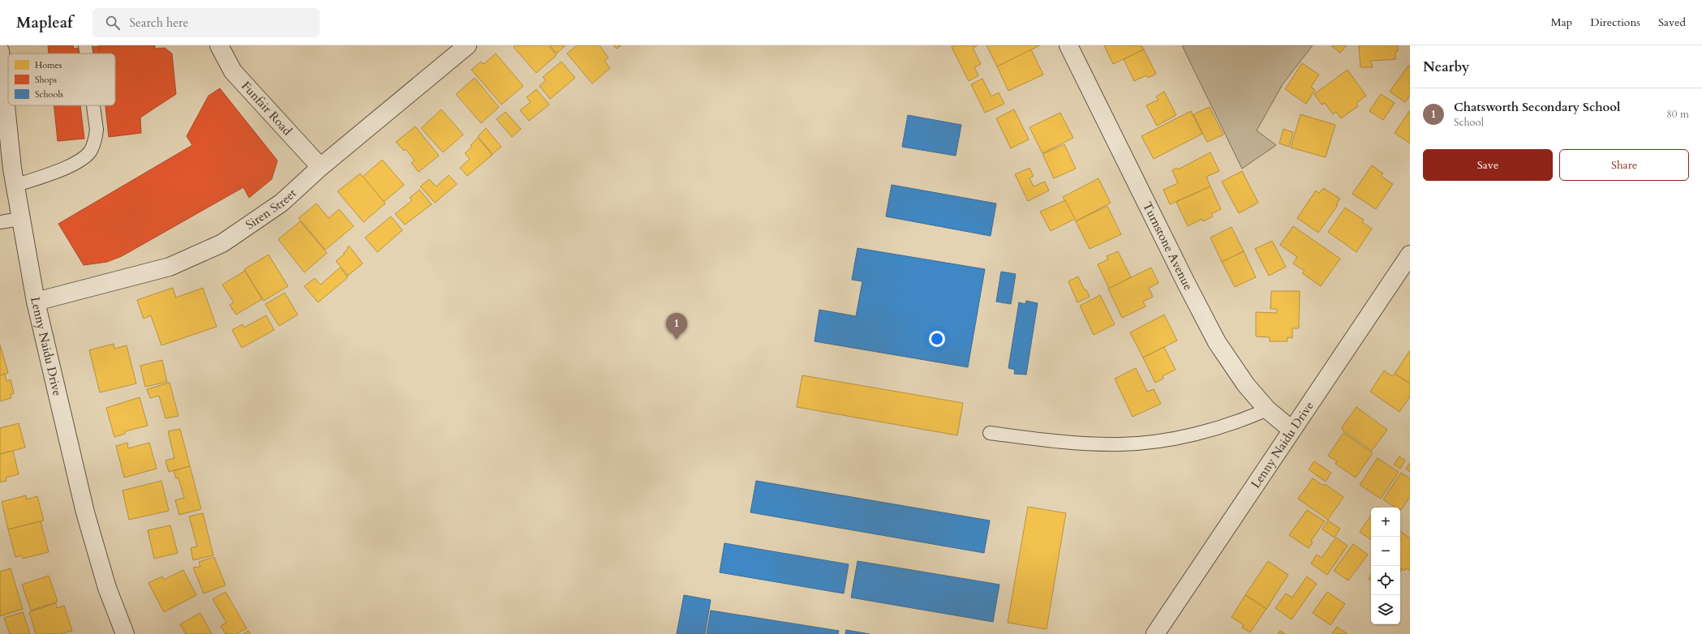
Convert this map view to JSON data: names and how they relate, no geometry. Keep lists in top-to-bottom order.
{
  "streets": {
    "street": [
      "Funfair Road",
      "Siren Street",
      "Turnstone Avenue",
      "Lenny Naidu Drive"
    ]
  },
  "crossings": [
    ["Funfair Road", "Siren Street"],
    ["Siren Street", "Lenny Naidu Drive"],
    ["Turnstone Avenue", "Lenny Naidu Drive"]
  ],
  "legend": ["Homes", "Shops", "Schools"],
  "page": {
    "header": "Mapleaf",
    "search": "Search here",
    "nav": ["Map", "Directions", "Saved"],
    "heading": "Nearby",
    "list": [
      {
        "mark": "1",
        "name": "Chatsworth Secondary School",
        "note": "School",
        "value": "80 m"
      }
    ],
    "buttons": ["Save", "Share"],
    "pins": "1",
    "map_buttons": ["+", "−"]
  }
}
